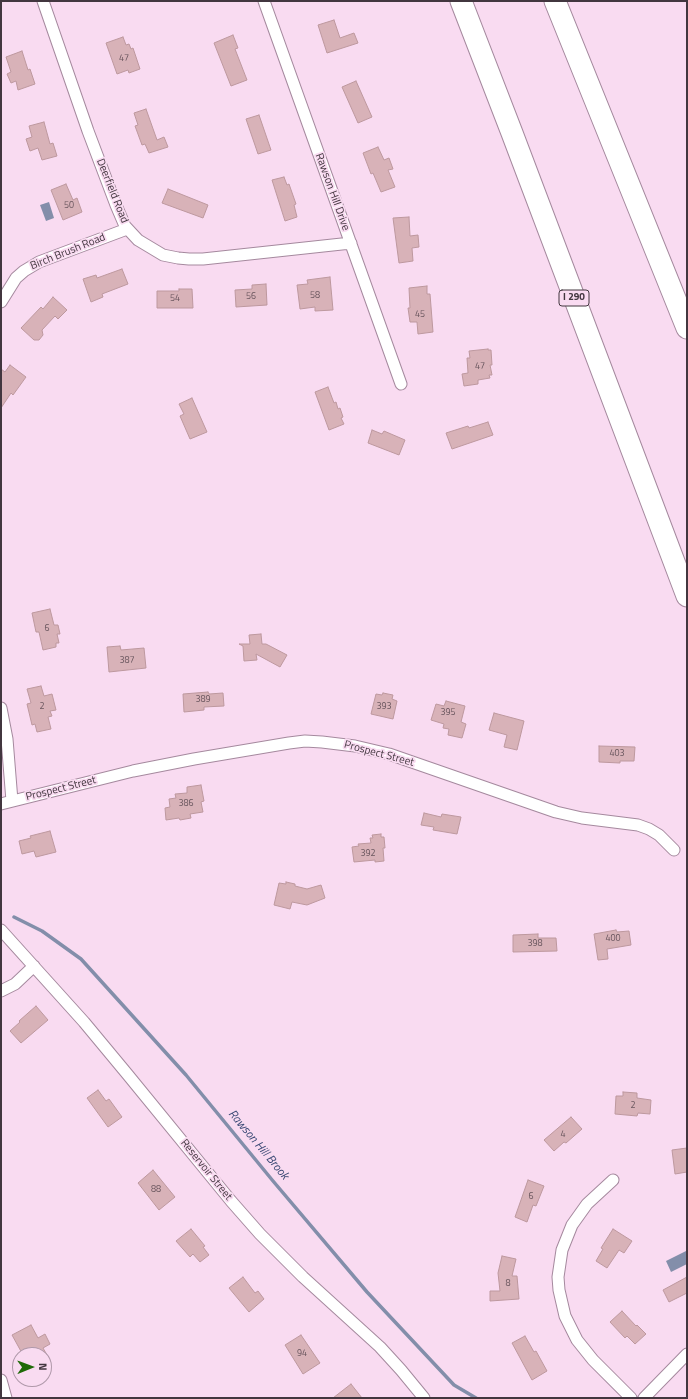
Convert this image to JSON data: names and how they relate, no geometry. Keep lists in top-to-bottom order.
{
  "streets": {
    "highway": ["I 290"],
    "street": [
      "Deerfield Road",
      "Rawson Hill Drive",
      "Birch Brush Road",
      "Prospect Street",
      "Reservoir Street"
    ]
  },
  "crossings": [
    ["Deerfield Road", "Rawson Hill Drive"],
    ["Deerfield Road", "Birch Brush Road"]
  ],
  "water": ["Rawson Hill Brook"],
  "house_numbers": [
    "47",
    "50",
    "58",
    "56",
    "54",
    "45",
    "47",
    "6",
    "387",
    "389",
    "2",
    "393",
    "395",
    "403",
    "386",
    "392",
    "400",
    "398",
    "2",
    "4",
    "88",
    "6",
    "8",
    "94"
  ],
  "north": "right"
}
